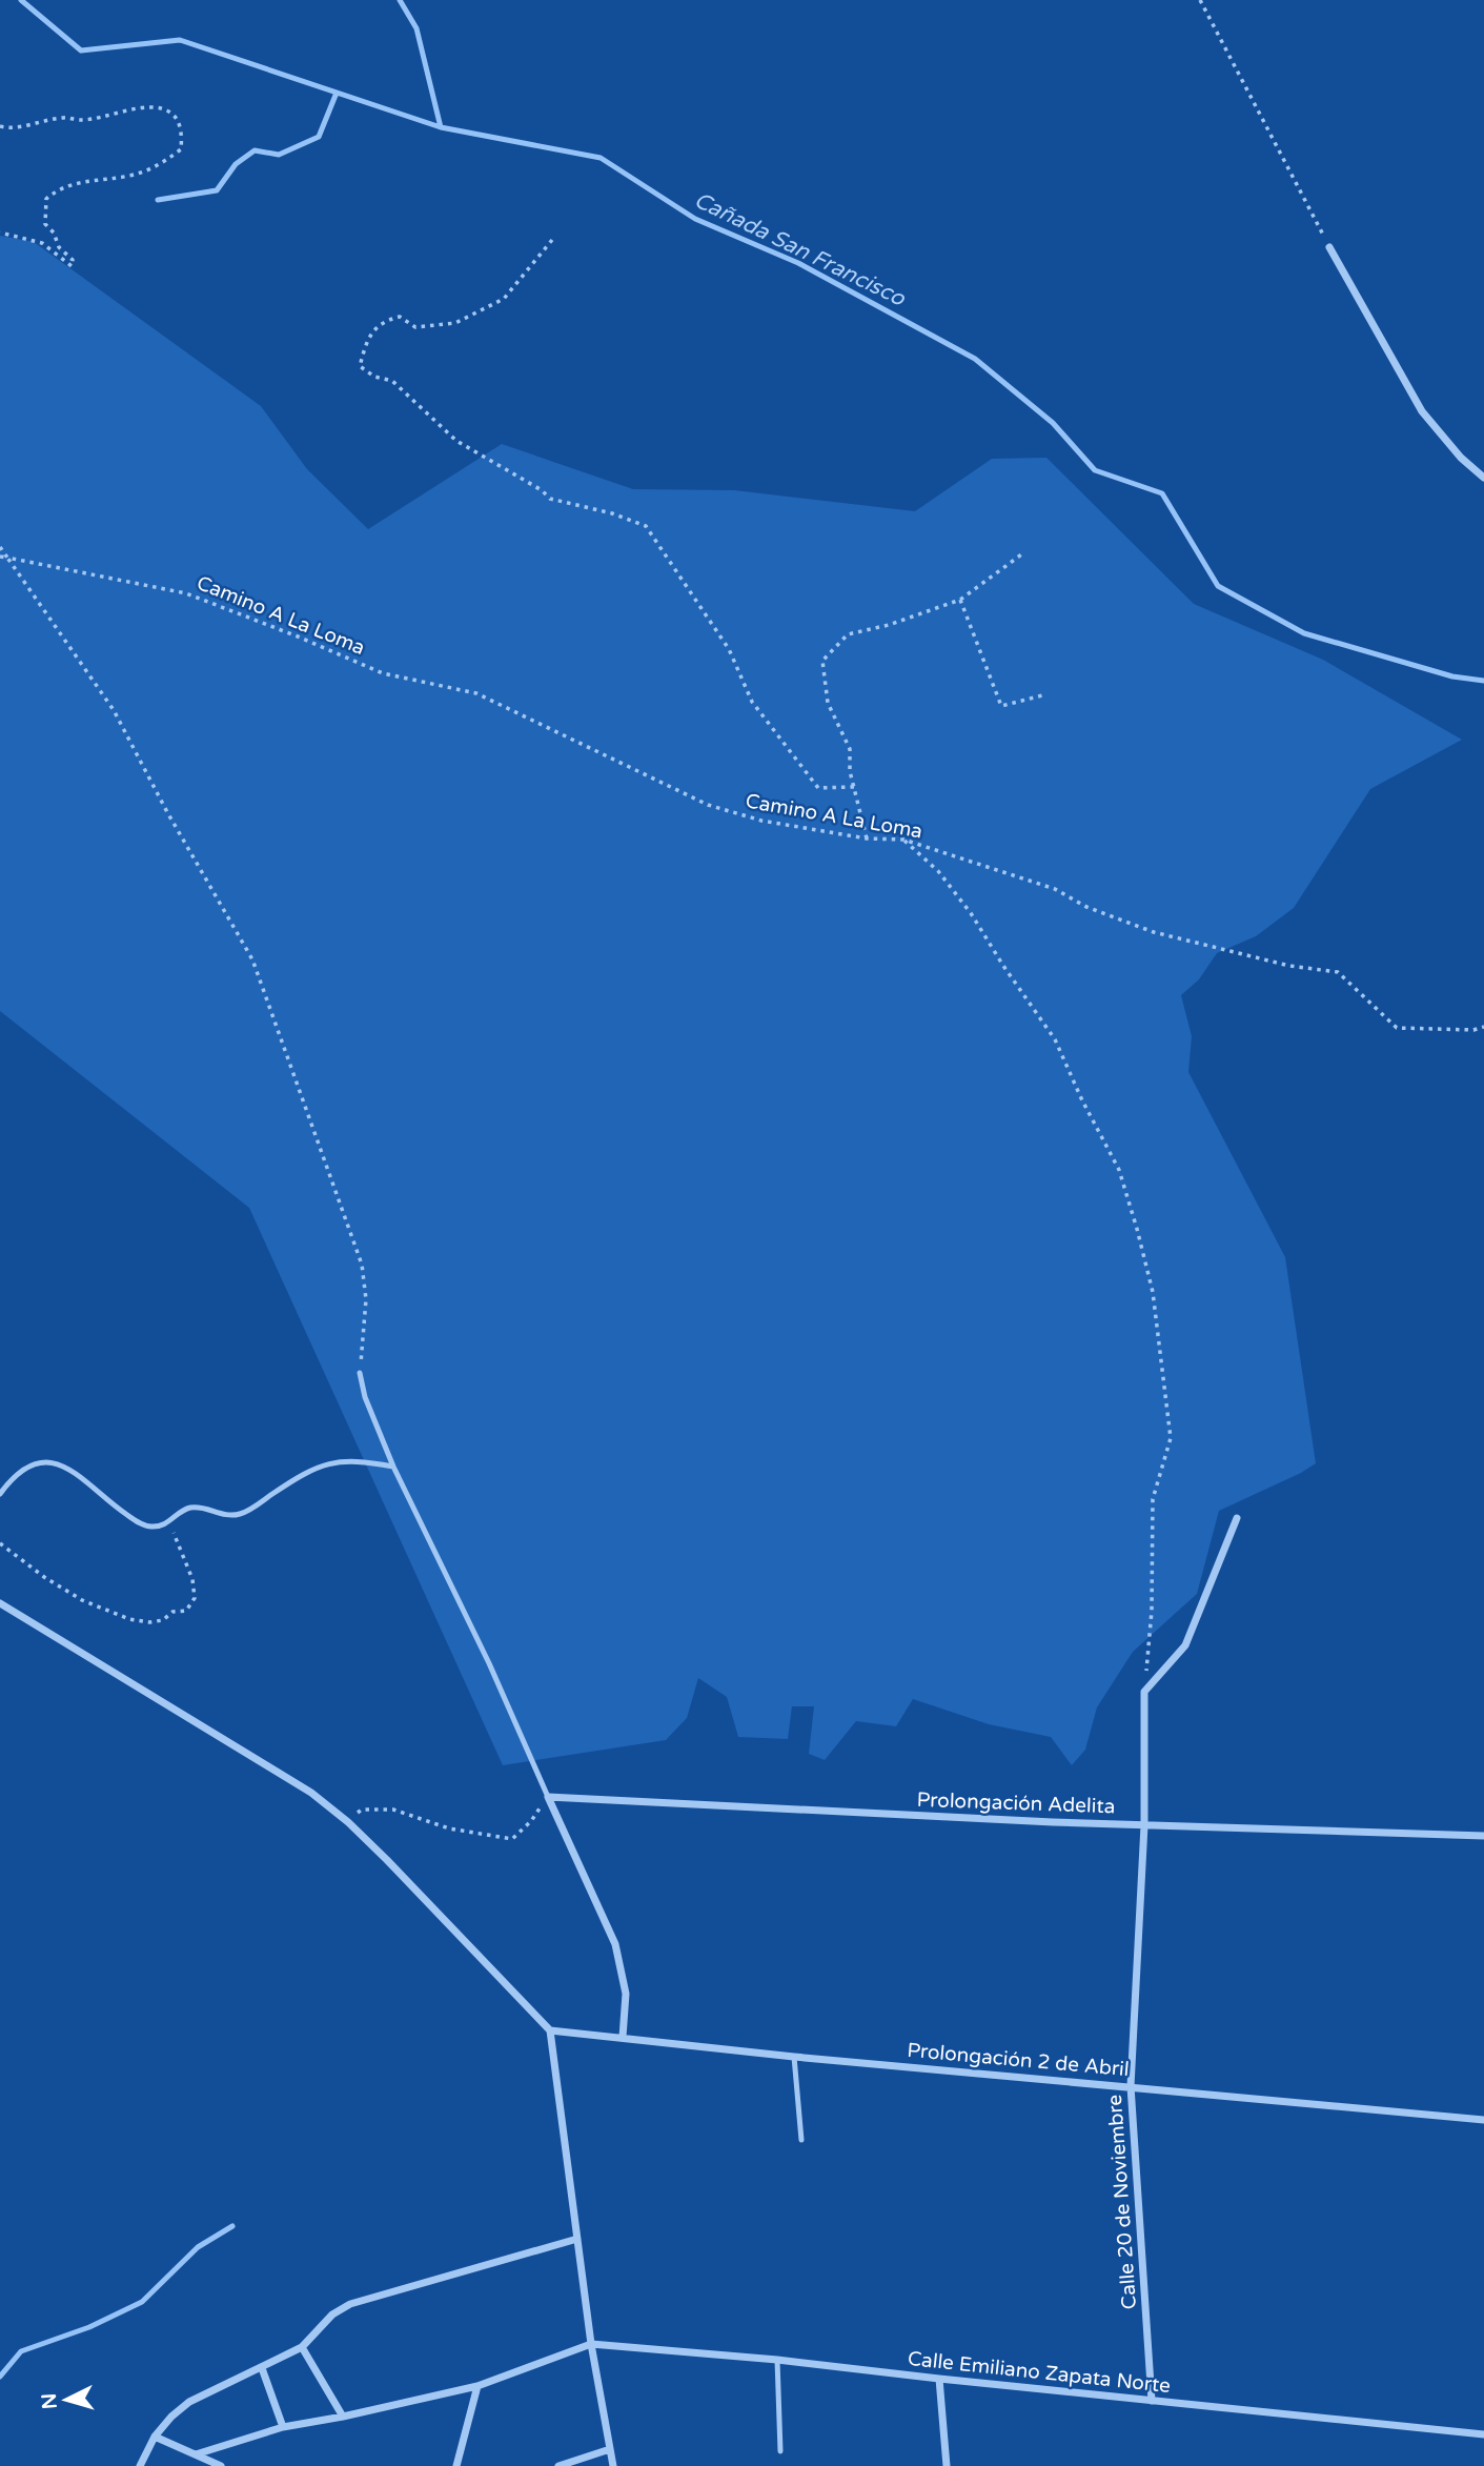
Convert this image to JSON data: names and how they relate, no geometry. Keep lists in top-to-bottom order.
{
  "streets": {
    "street": [
      "Prolongación Adelita",
      "Prolongación 2 de Abril",
      "Calle 20 de Noviembre",
      "Calle Emiliano Zapata Norte"
    ],
    "path": ["Camino A La Loma"]
  },
  "crossings": [
    ["Prolongación Adelita", "Calle 20 de Noviembre"],
    ["Prolongación 2 de Abril", "Calle 20 de Noviembre"],
    ["Calle 20 de Noviembre", "Calle Emiliano Zapata Norte"]
  ],
  "water": ["Cañada San Francisco"],
  "north": "left"
}
